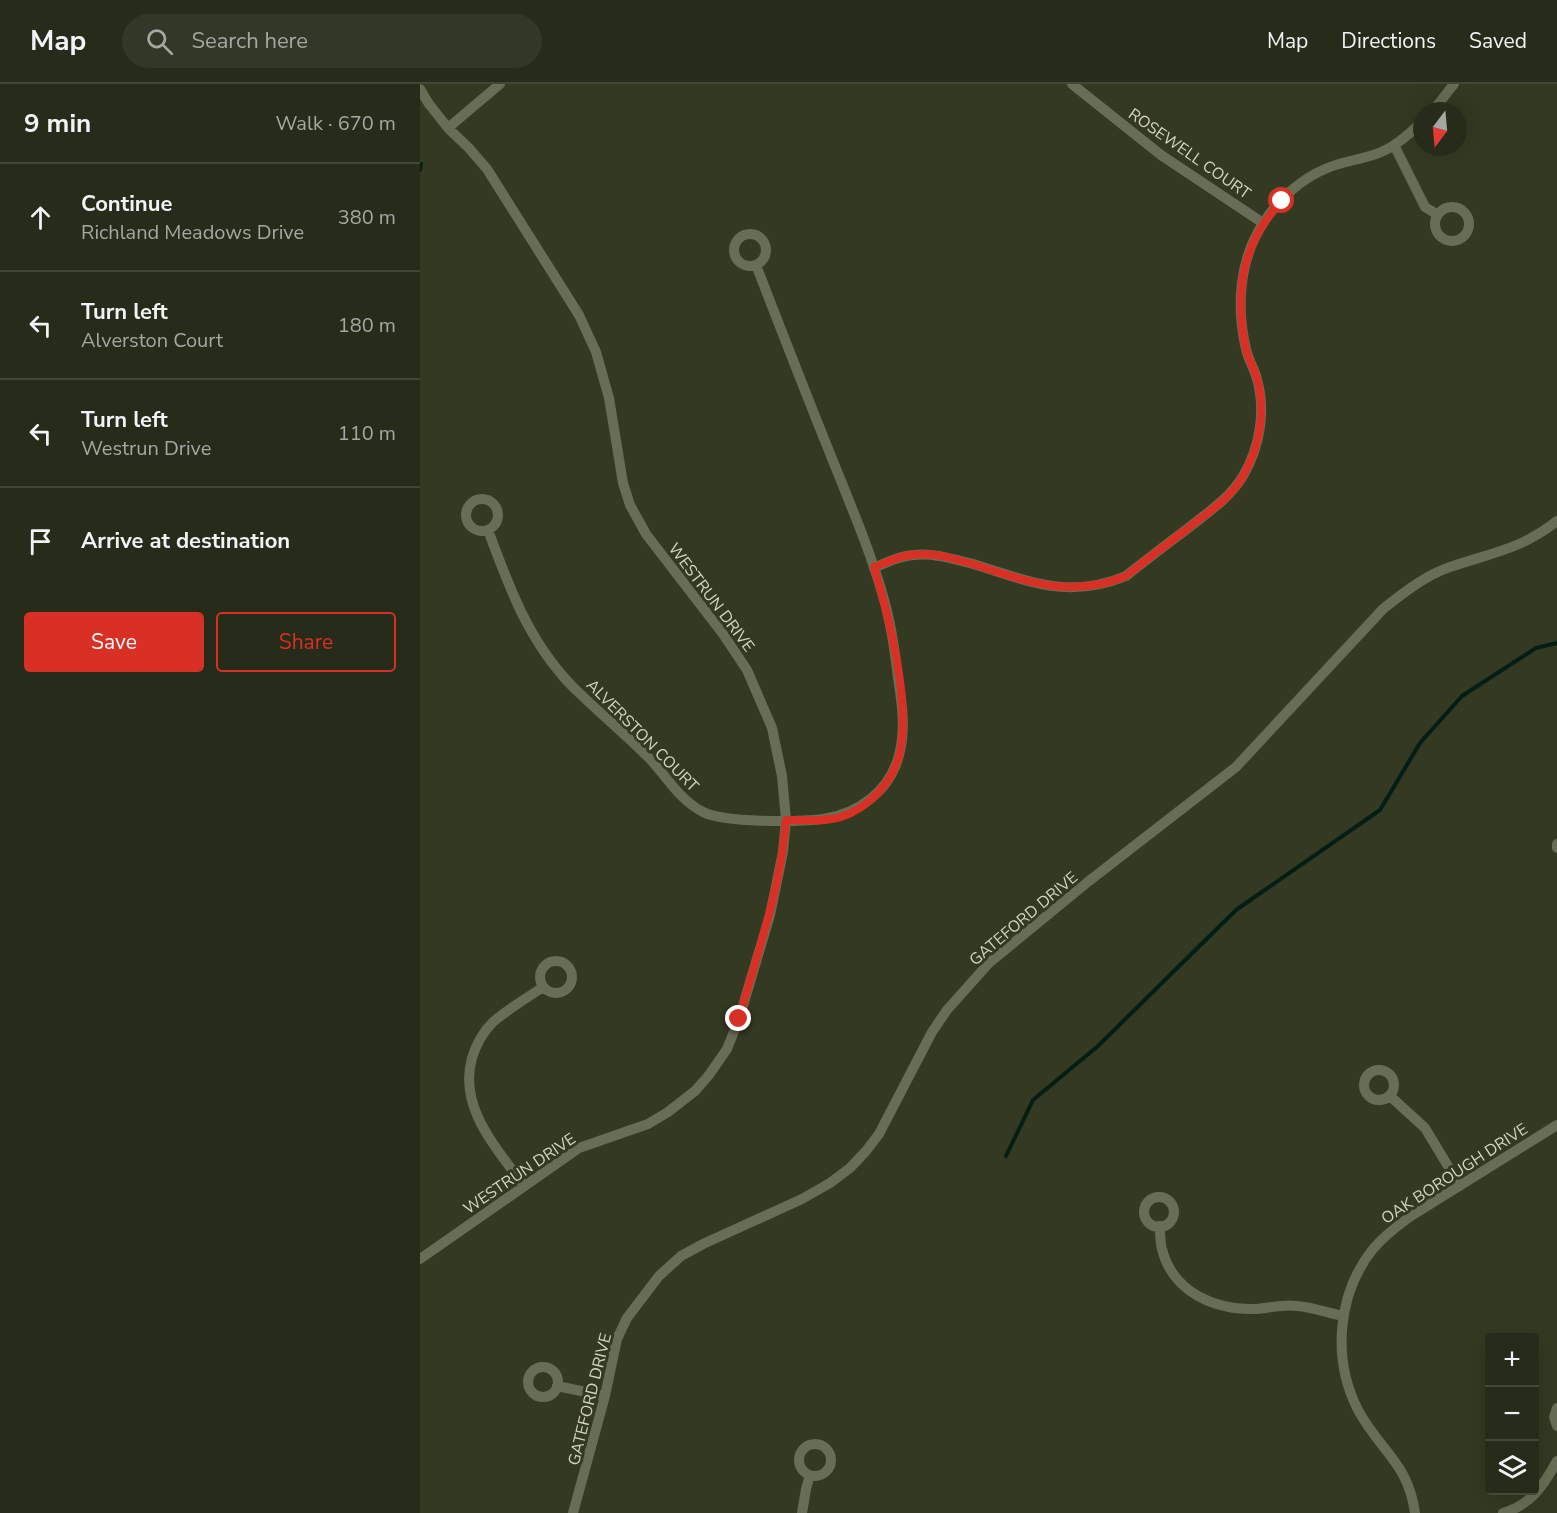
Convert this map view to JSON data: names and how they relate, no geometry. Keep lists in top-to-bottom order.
{
  "streets": {
    "street": [
      "ROSEWELL COURT",
      "WESTRUN DRIVE",
      "ALVERSTON COURT",
      "GATEFORD DRIVE",
      "OAK BOROUGH DRIVE"
    ]
  },
  "crossings": [
    ["WESTRUN DRIVE", "ALVERSTON COURT"]
  ],
  "north": "bottom",
  "page": {
    "header": "Map",
    "search": "Search here",
    "nav": ["Map", "Directions", "Saved"],
    "heading": ["9 min", "Walk · 670 m"],
    "list": [
      ["Continue", "Richland Meadows Drive", "380 m"],
      ["Turn left", "Alverston Court", "180 m"],
      ["Turn left", "Westrun Drive", "110 m"],
      "Arrive at destination"
    ],
    "buttons": ["Save", "Share"],
    "map_buttons": ["+", "−"]
  }
}
